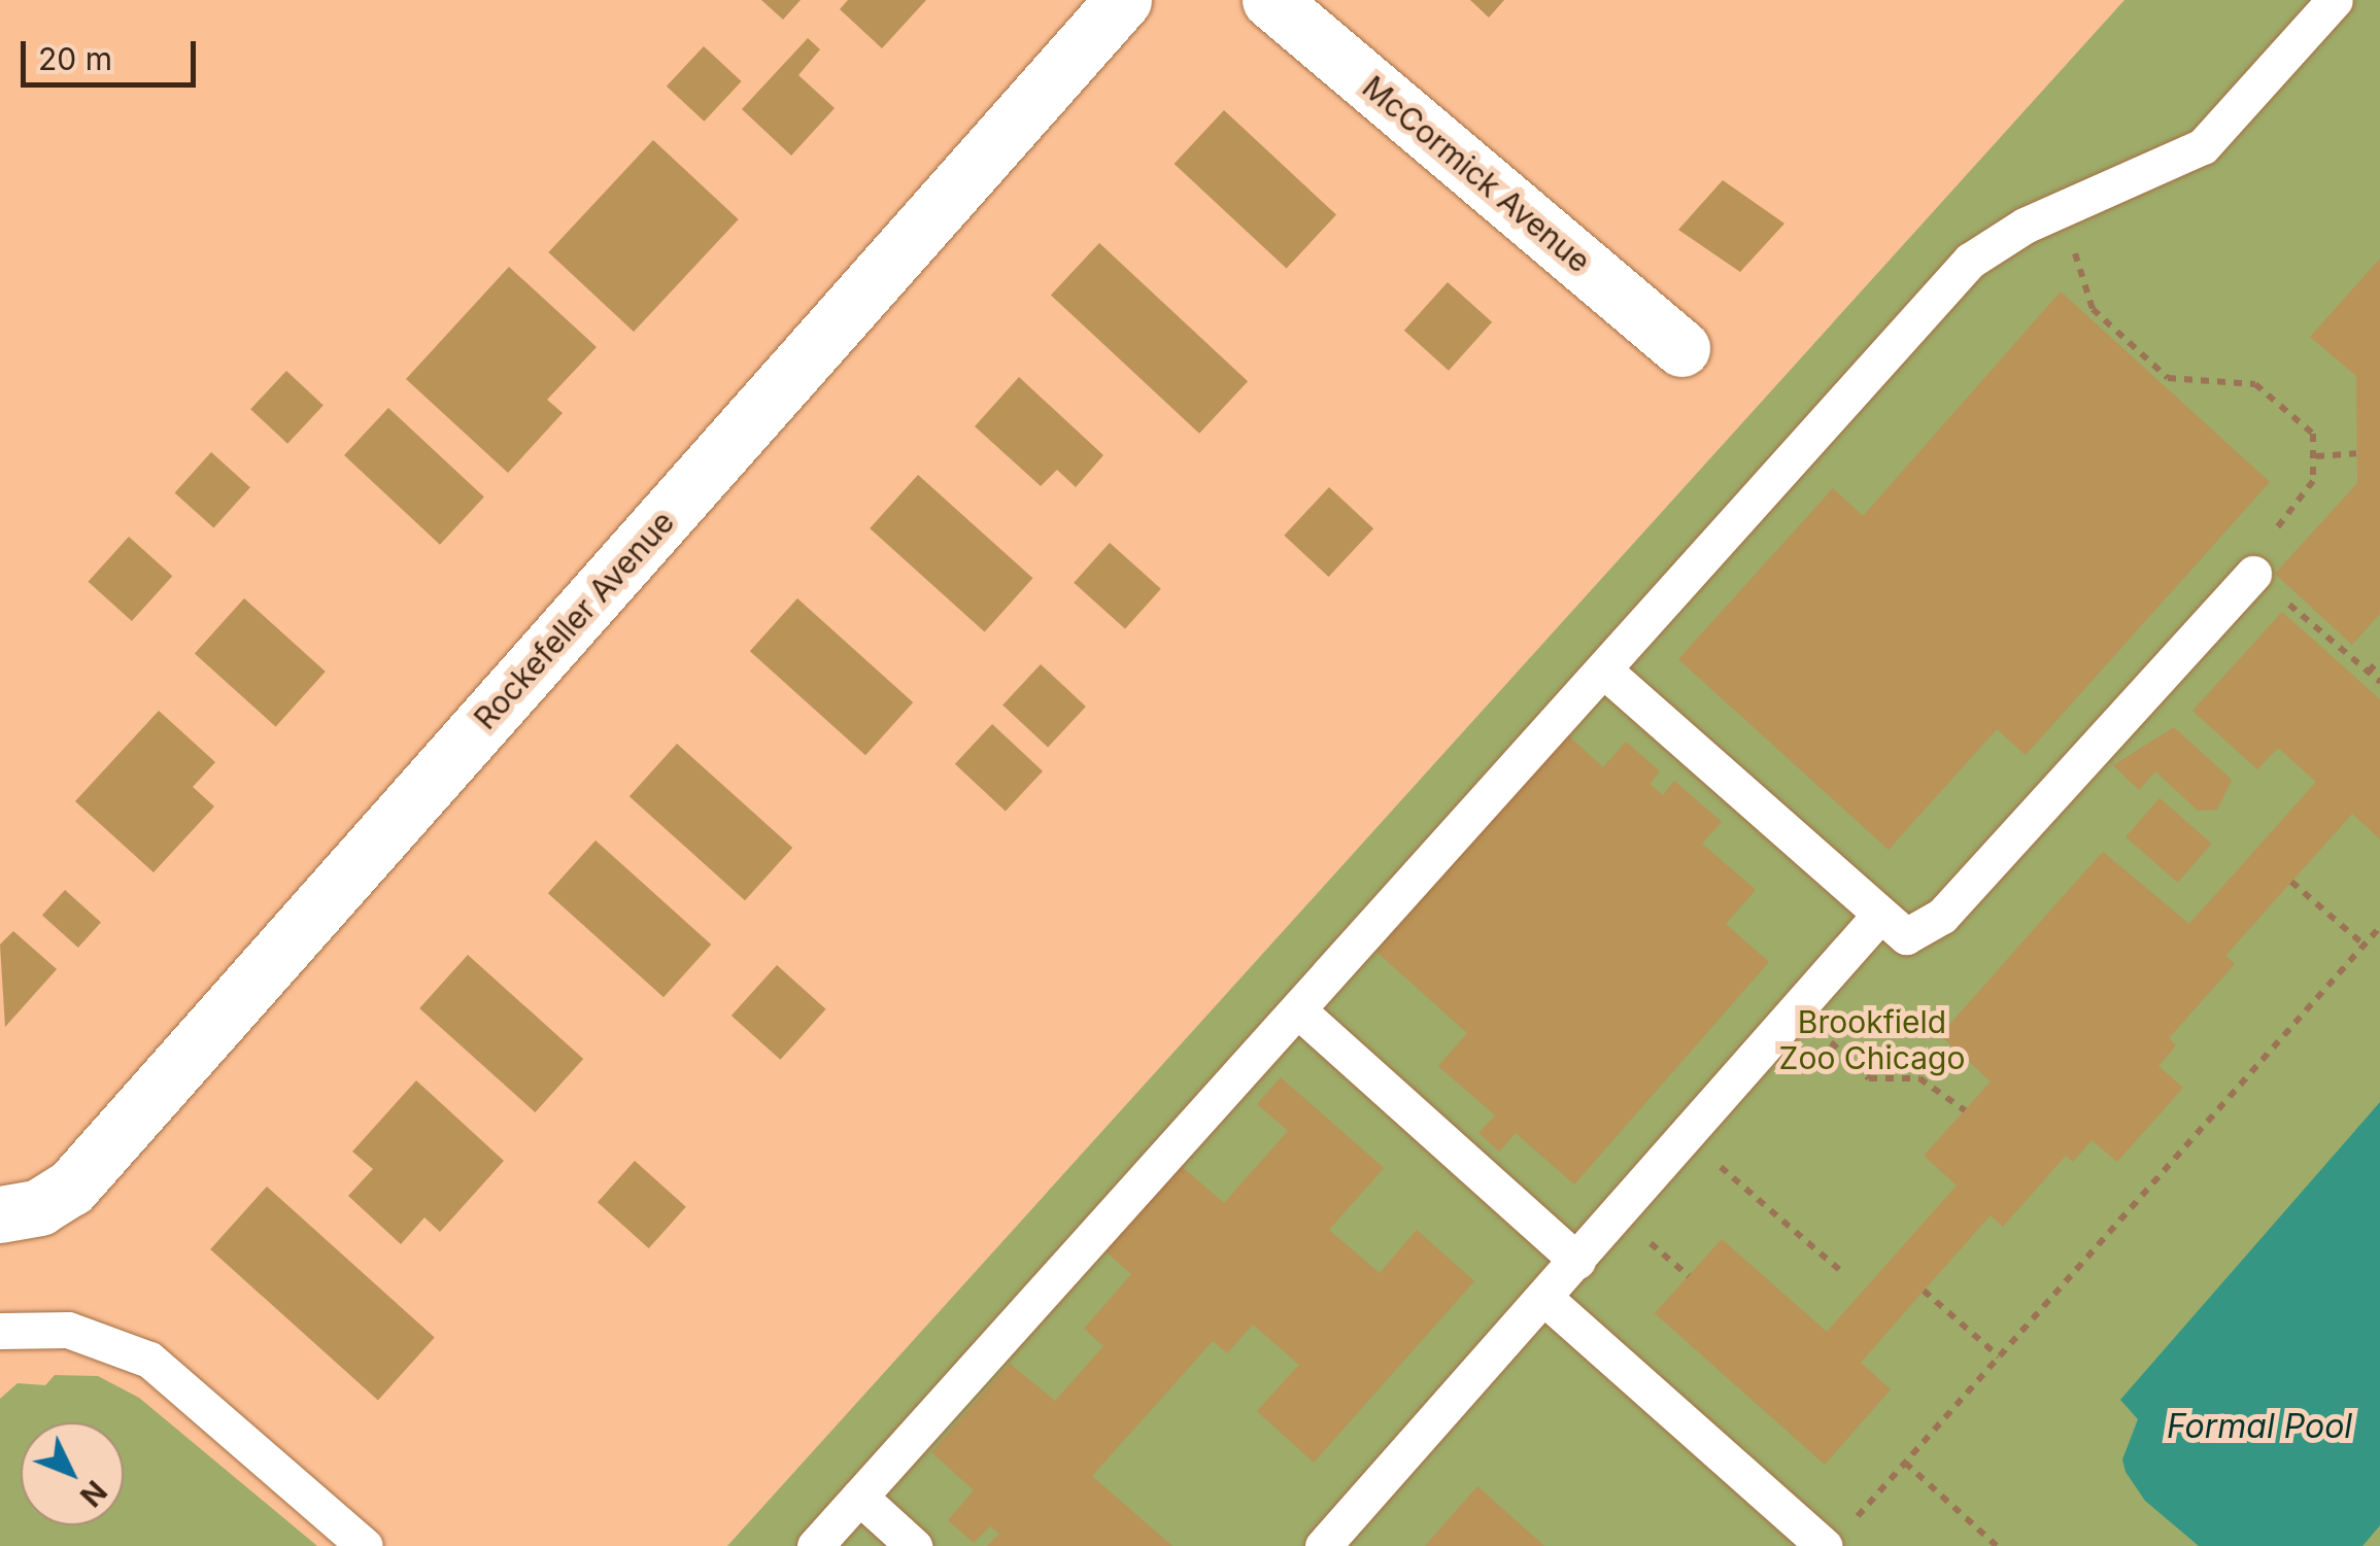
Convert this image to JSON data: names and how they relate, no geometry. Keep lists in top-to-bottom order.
{
  "streets": {
    "street": ["McCormick Avenue", "Rockefeller Avenue"]
  },
  "water": ["Formal Pool"],
  "parks": ["Brookfield Zoo Chicago"],
  "scale_bar": "20 m",
  "north": "bottom right"
}
